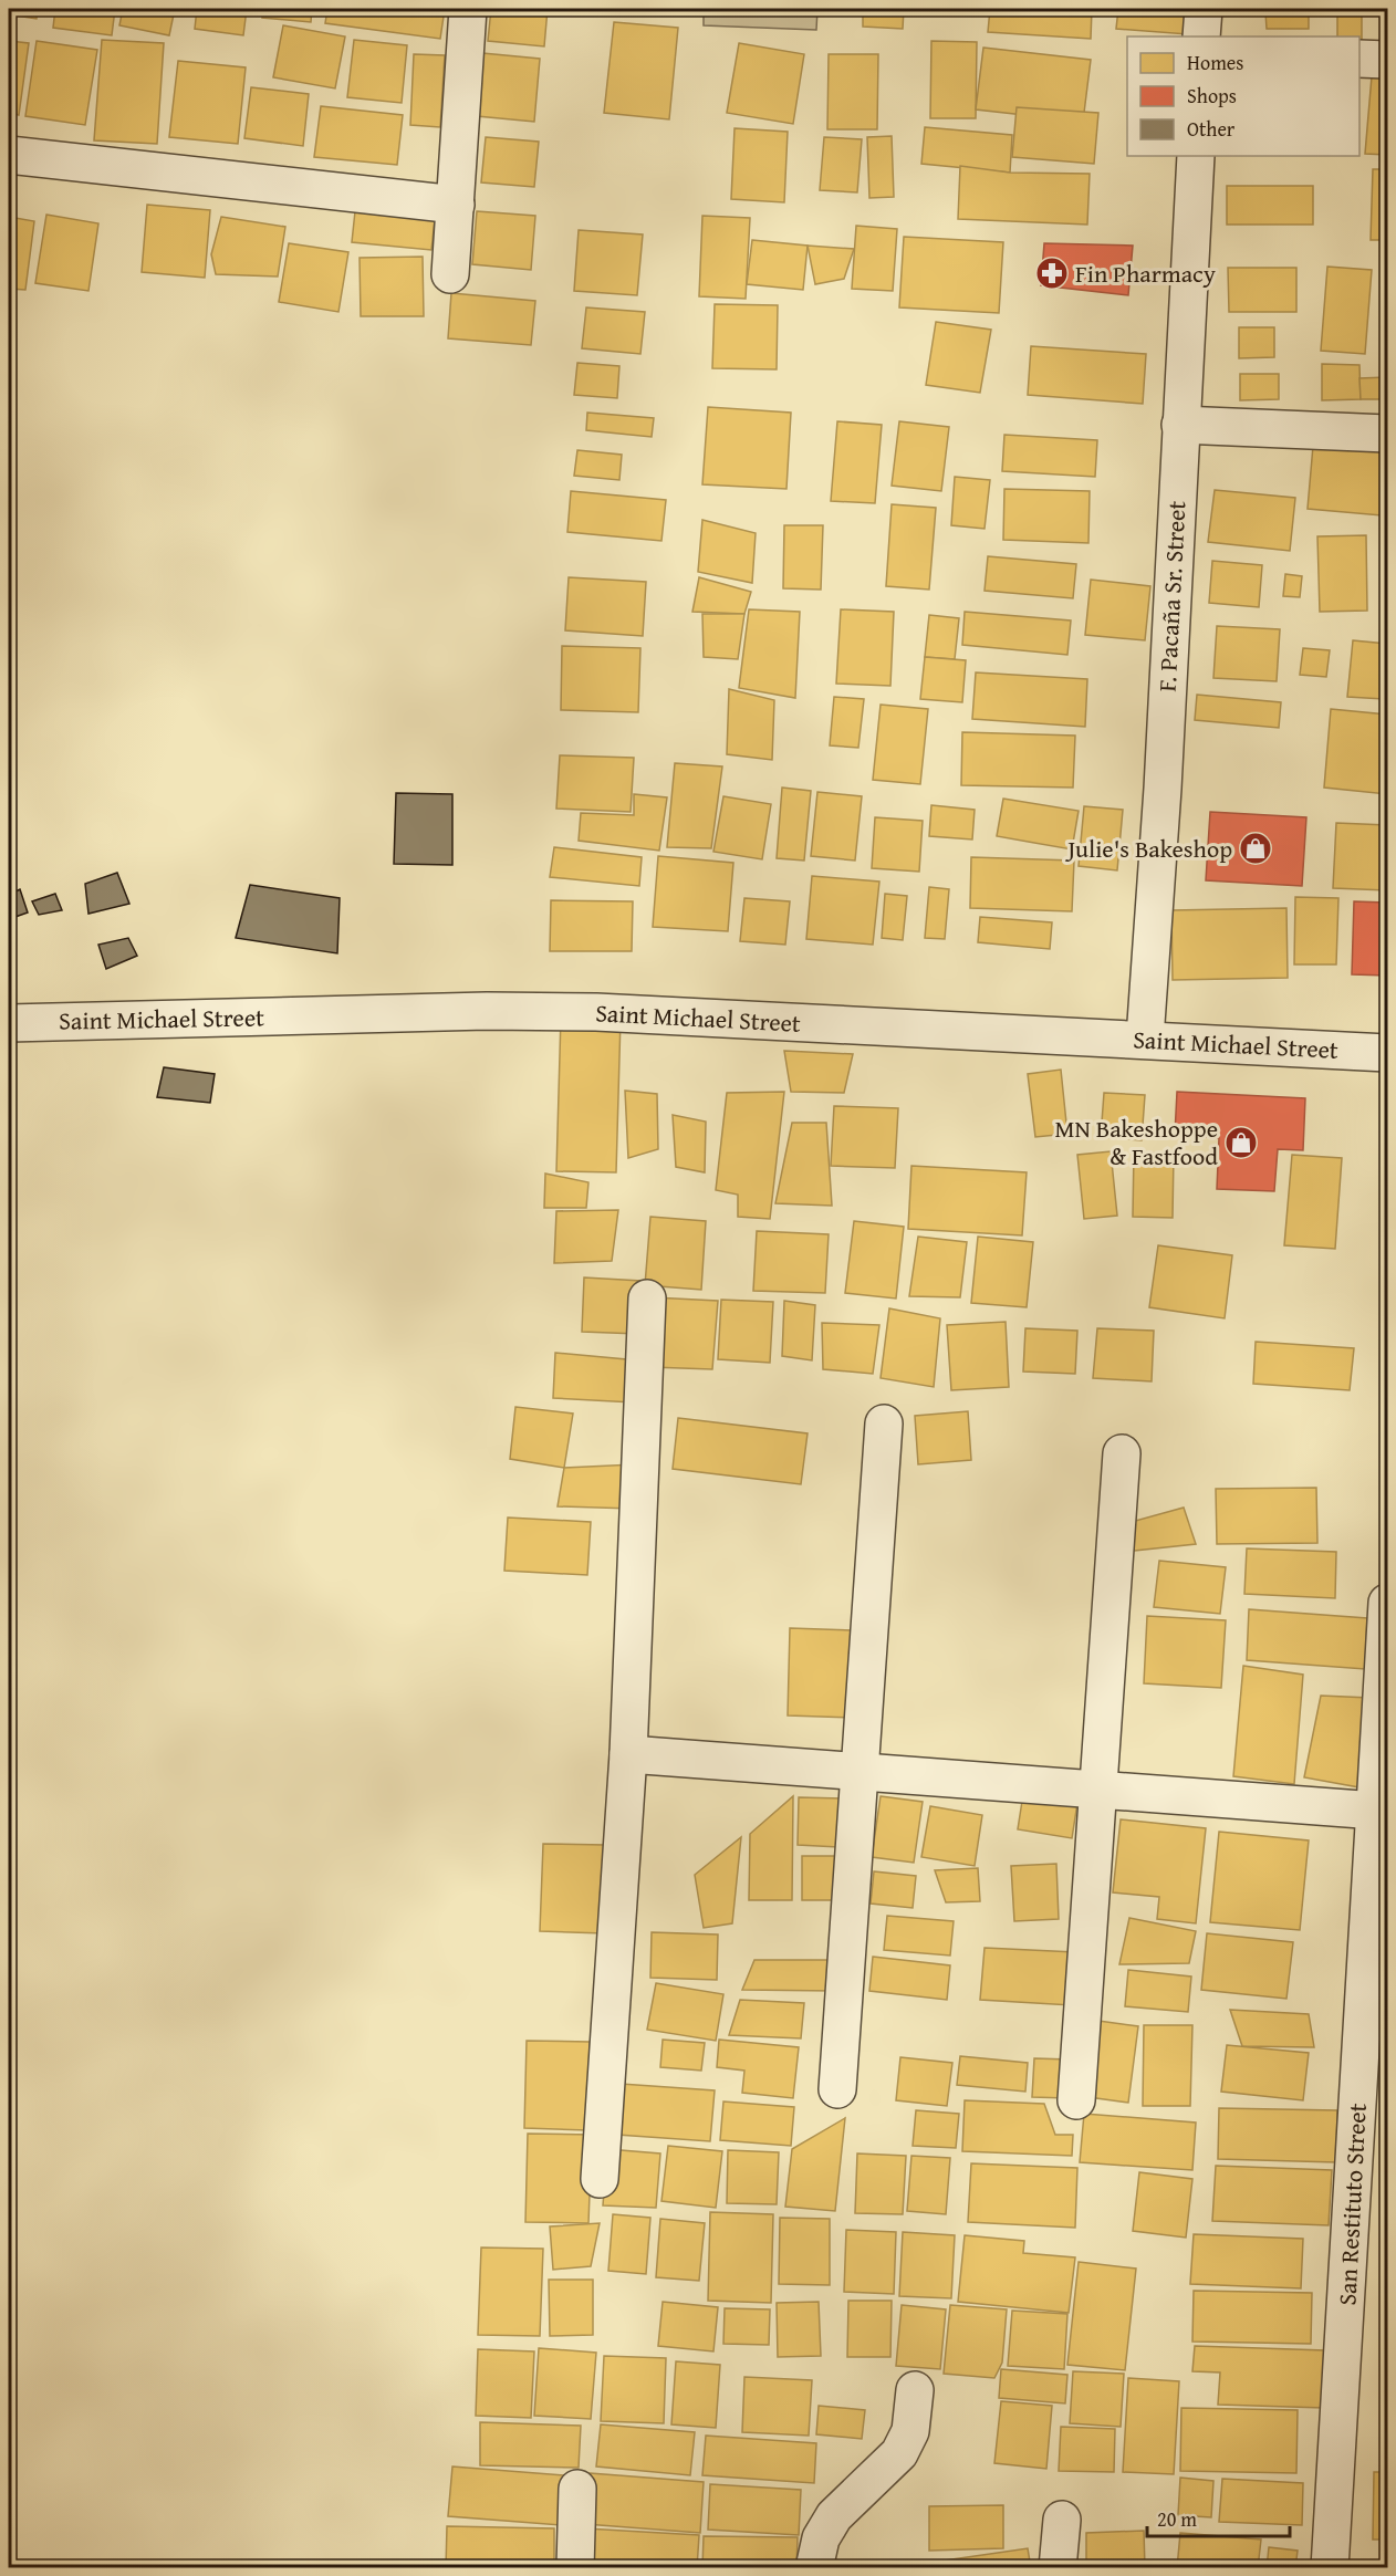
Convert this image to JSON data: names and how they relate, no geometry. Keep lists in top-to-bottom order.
{
  "streets": {
    "street": ["F. Pacaña Sr. Street", "Saint Michael Street", "San Restituto Street"]
  },
  "crossings": [
    ["F. Pacaña Sr. Street", "Saint Michael Street"]
  ],
  "places": {
    "pharmacy": ["Fin Pharmacy"],
    "shop": ["Julie's Bakeshop", "MN Bakeshoppe & Fastfood"]
  },
  "legend": ["Homes", "Shops", "Other"],
  "scale_bar": "20 m"
}
